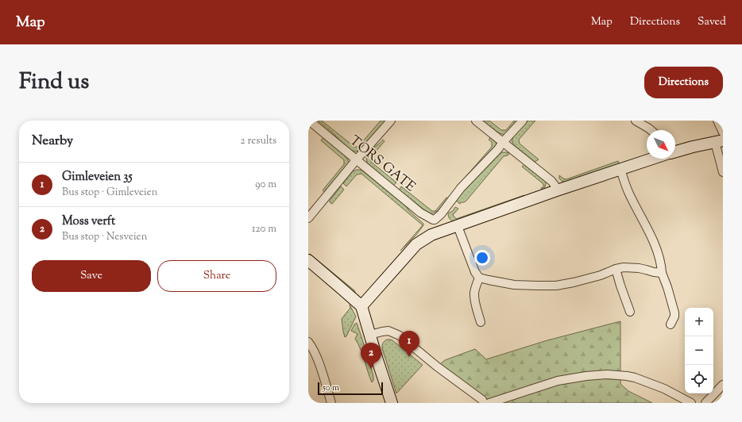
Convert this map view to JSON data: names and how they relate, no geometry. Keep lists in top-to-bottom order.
{
  "streets": {
    "street": ["TORS GATE"]
  },
  "scale_bar": "50 m",
  "north": "bottom right",
  "page": {
    "header": "Map",
    "nav": ["Map", "Directions", "Saved"],
    "title": "Find us",
    "buttons": [
      "Directions",
      ["Save", "Share"]
    ],
    "heading": ["Nearby", "2 results"],
    "list": [
      {
        "mark": "1",
        "name": "Gimleveien 35",
        "note": "Bus stop · Gimleveien",
        "value": "90 m"
      },
      {
        "mark": "2",
        "name": "Moss verft",
        "note": "Bus stop · Nesveien",
        "value": "120 m"
      }
    ],
    "map_buttons": ["+", "−"],
    "pins": ["1", "2"],
    "scale": "50 m"
  }
}
